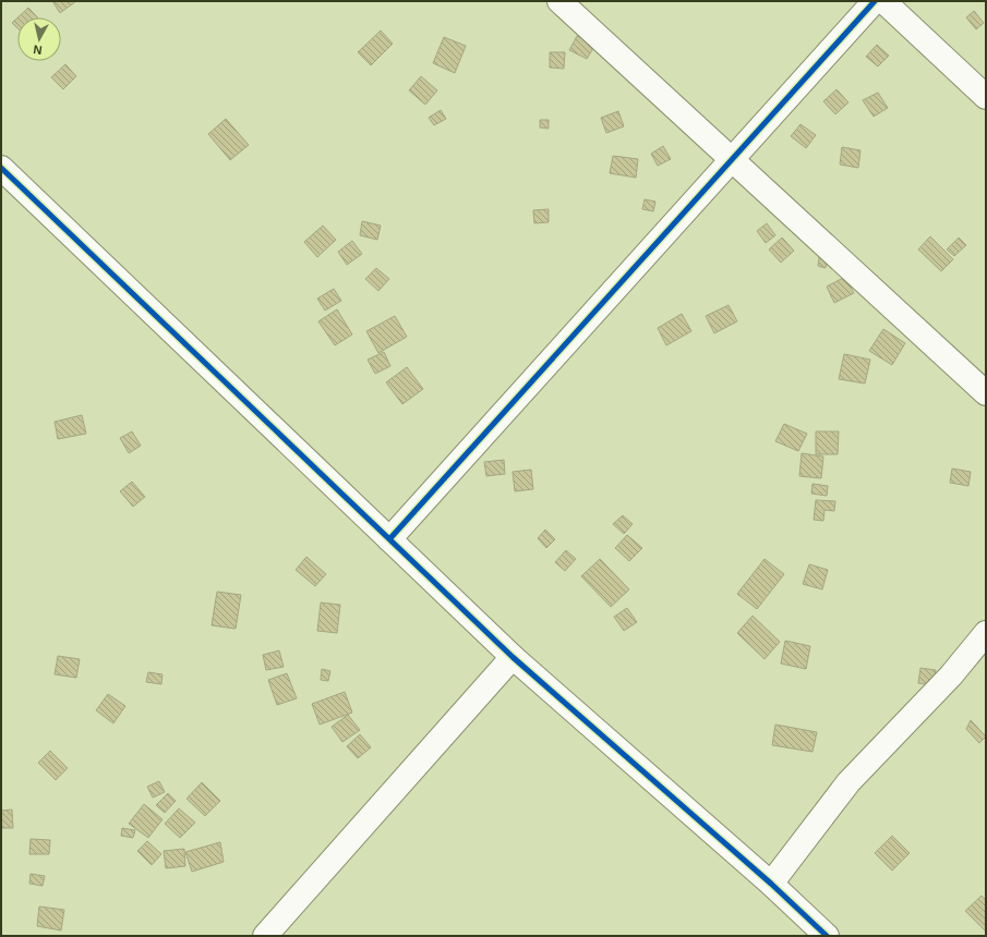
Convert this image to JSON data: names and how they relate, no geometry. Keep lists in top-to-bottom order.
{
  "north": "bottom"
}
